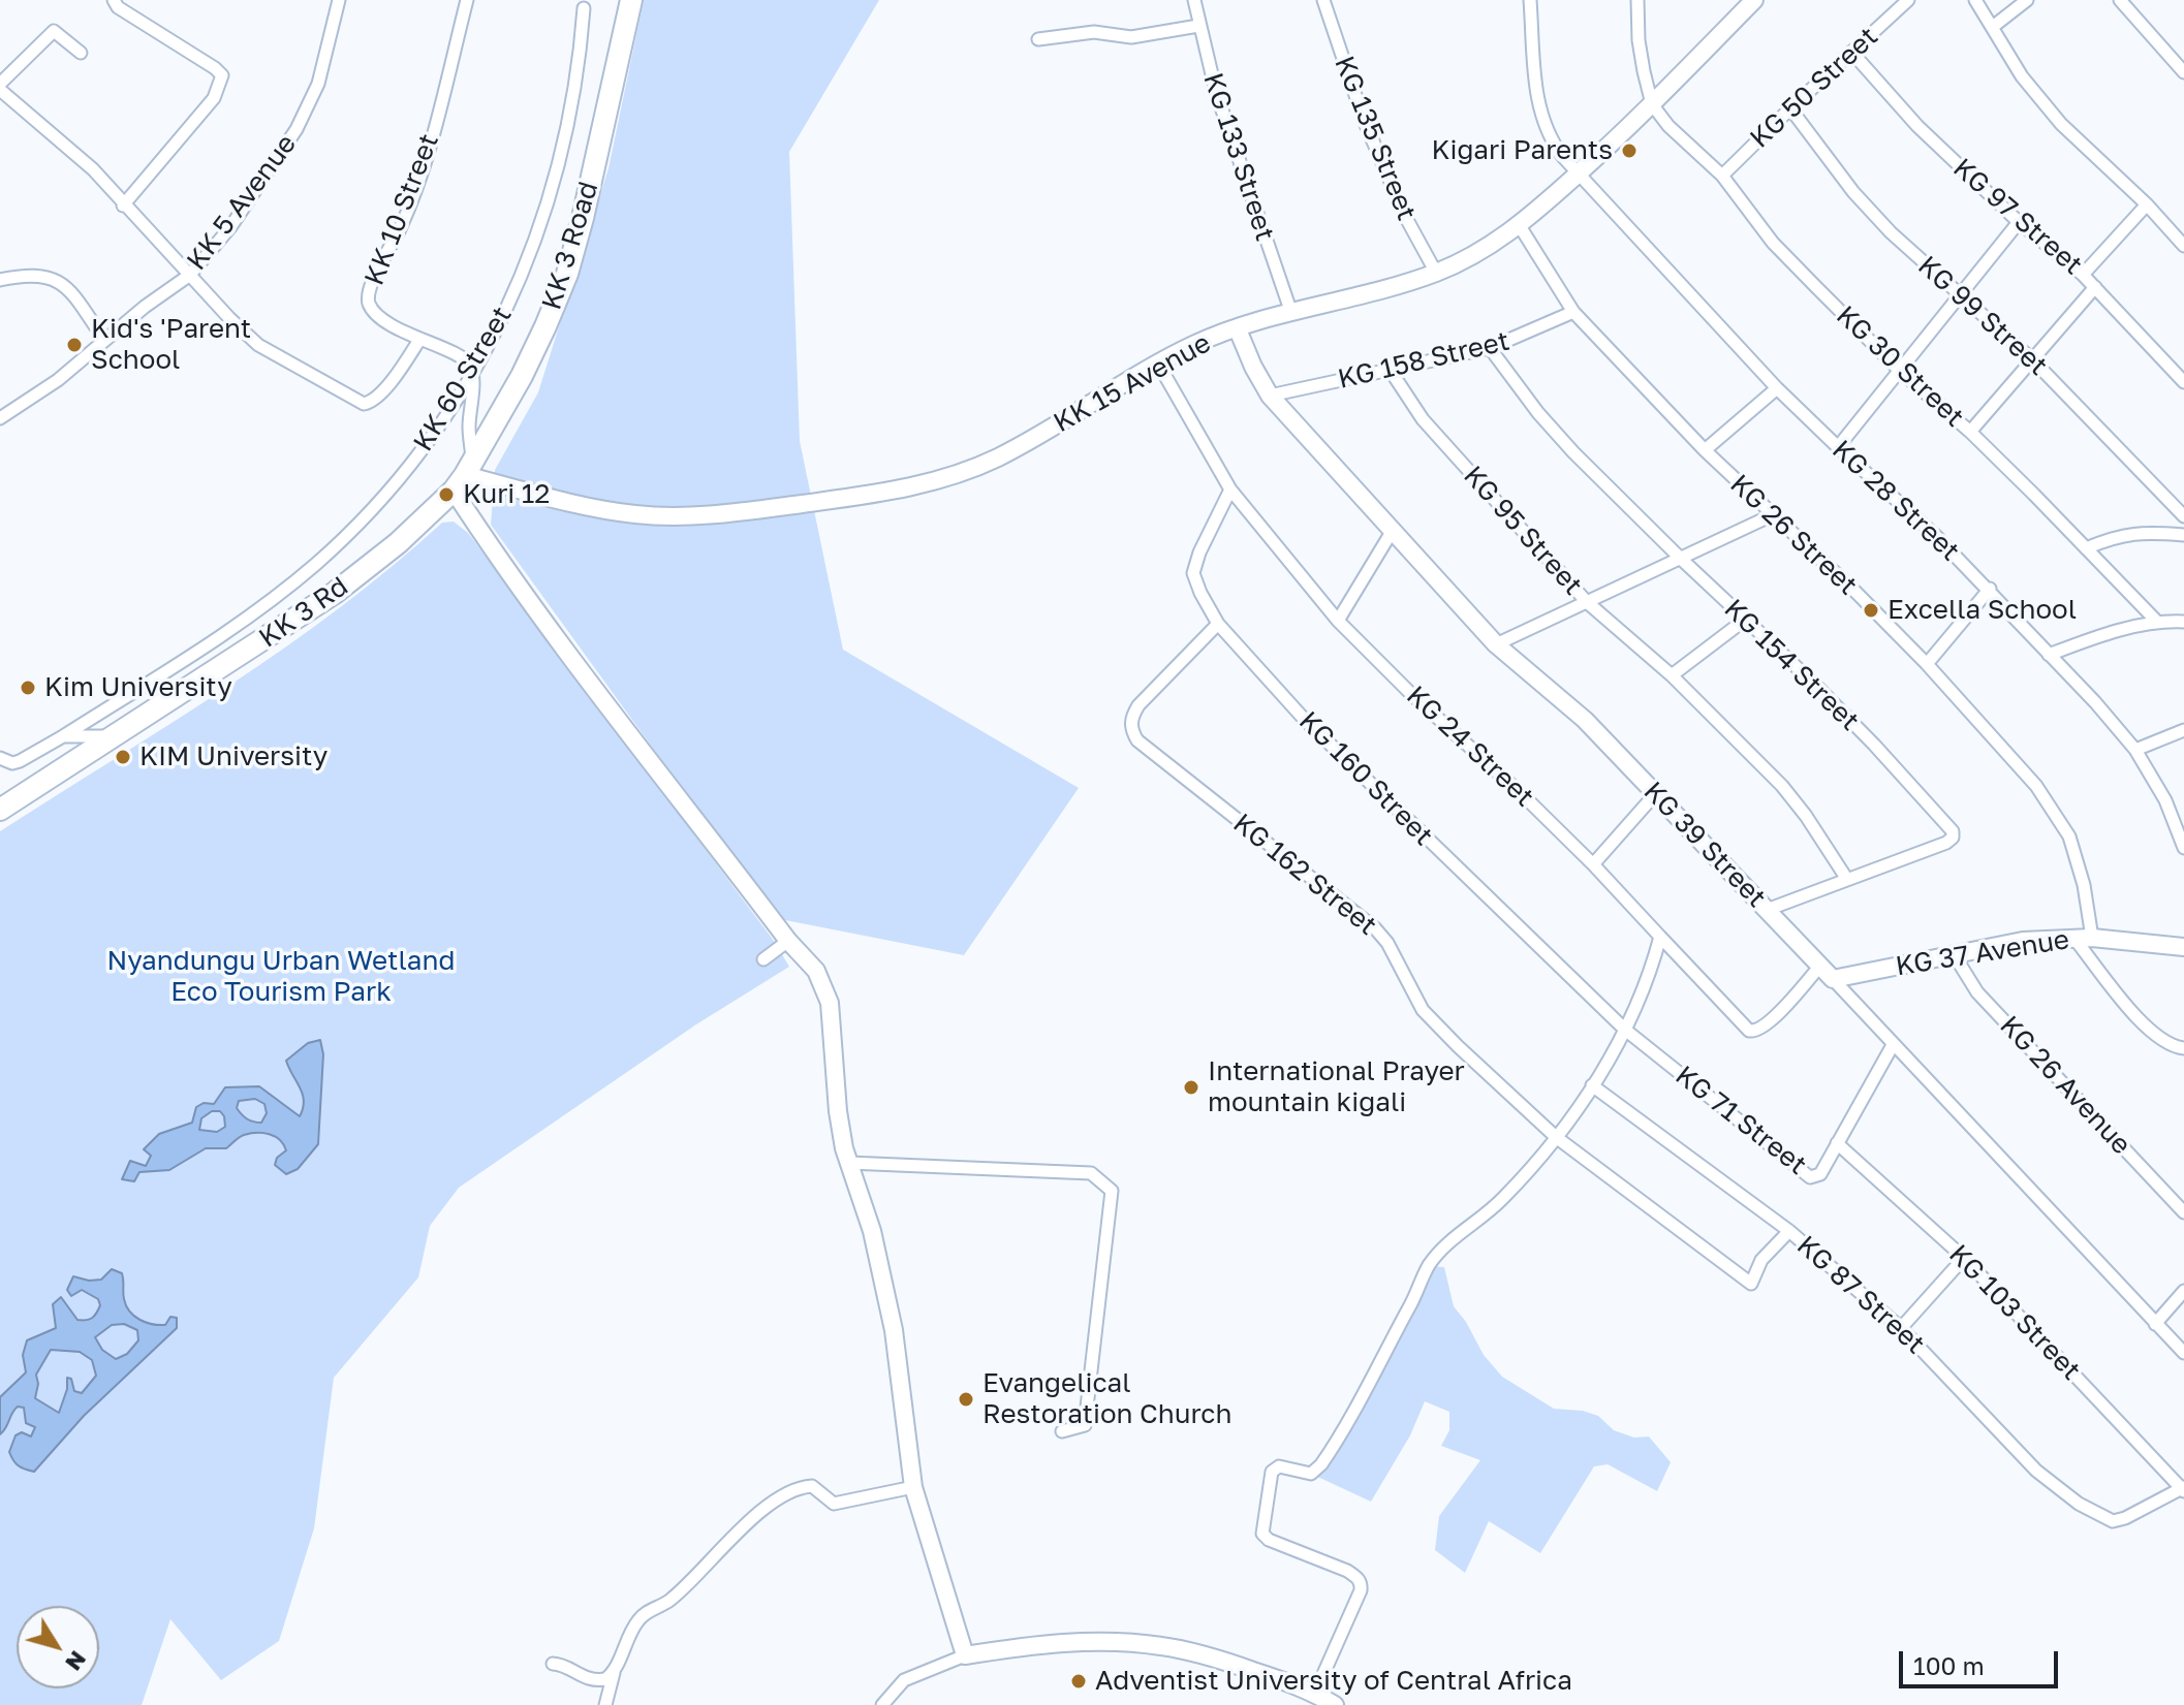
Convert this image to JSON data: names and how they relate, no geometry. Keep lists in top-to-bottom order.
{
  "streets": {
    "highway": ["KK 3 Road", "KK 3 Rd"],
    "street": [
      "KG 50 Street",
      "KG 135 Street",
      "KG 133 Street",
      "KK 5 Avenue",
      "KK 10 Street",
      "KG 97 Street",
      "KG 99 Street",
      "KG 158 Street",
      "KG 30 Street",
      "KK 60 Street",
      "KK 15 Avenue",
      "KG 28 Street",
      "KG 95 Street",
      "KG 26 Street",
      "KG 154 Street",
      "KG 24 Street",
      "KG 160 Street",
      "KG 39 Street",
      "KG 162 Street",
      "KG 37 Avenue",
      "KG 26 Avenue",
      "KG 71 Street",
      "KG 87 Street",
      "KG 103 Street"
    ]
  },
  "crossings": [
    ["KG 50 Street", "KG 97 Street"],
    ["KG 50 Street", "KG 99 Street"],
    ["KG 50 Street", "KG 30 Street"],
    ["KG 135 Street", "KK 15 Avenue"],
    ["KG 133 Street", "KK 15 Avenue"],
    ["KK 10 Street", "KK 60 Street"],
    ["KK 3 Road", "KK 15 Avenue"],
    ["KK 3 Road", "KK 3 Rd"],
    ["KG 158 Street", "KG 95 Street"],
    ["KG 158 Street", "KG 26 Street"],
    ["KG 158 Street", "KG 154 Street"],
    ["KG 158 Street", "KG 39 Street"],
    ["KG 30 Street", "KK 15 Avenue"],
    ["KK 15 Avenue", "KG 28 Street"],
    ["KK 15 Avenue", "KG 26 Street"],
    ["KK 15 Avenue", "KK 3 Rd"],
    ["KK 15 Avenue", "KG 24 Street"],
    ["KK 15 Avenue", "KG 39 Street"],
    ["KG 95 Street", "KG 154 Street"],
    ["KG 26 Street", "KG 37 Avenue"],
    ["KG 154 Street", "KG 39 Street"],
    ["KG 24 Street", "KG 160 Street"],
    ["KG 24 Street", "KG 39 Street"],
    ["KG 24 Street", "KG 37 Avenue"],
    ["KG 160 Street", "KG 162 Street"],
    ["KG 160 Street", "KG 71 Street"],
    ["KG 39 Street", "KG 37 Avenue"],
    ["KG 39 Street", "KG 71 Street"],
    ["KG 162 Street", "KG 87 Street"],
    ["KG 37 Avenue", "KG 26 Avenue"],
    ["KG 71 Street", "KG 103 Street"],
    ["KG 87 Street", "KG 103 Street"]
  ],
  "parks": ["Nyandungu Urban Wetland Eco Tourism Park"],
  "places": [
    "Kigari Parents",
    "Kid's 'Parent School",
    "Kuri 12",
    "Excella School",
    "Kim University",
    "KIM University",
    "International Prayer mountain kigali",
    "Evangelical Restoration Church",
    "Adventist University of Central Africa"
  ],
  "scale_bar": "100 m",
  "north": "bottom right"
}
